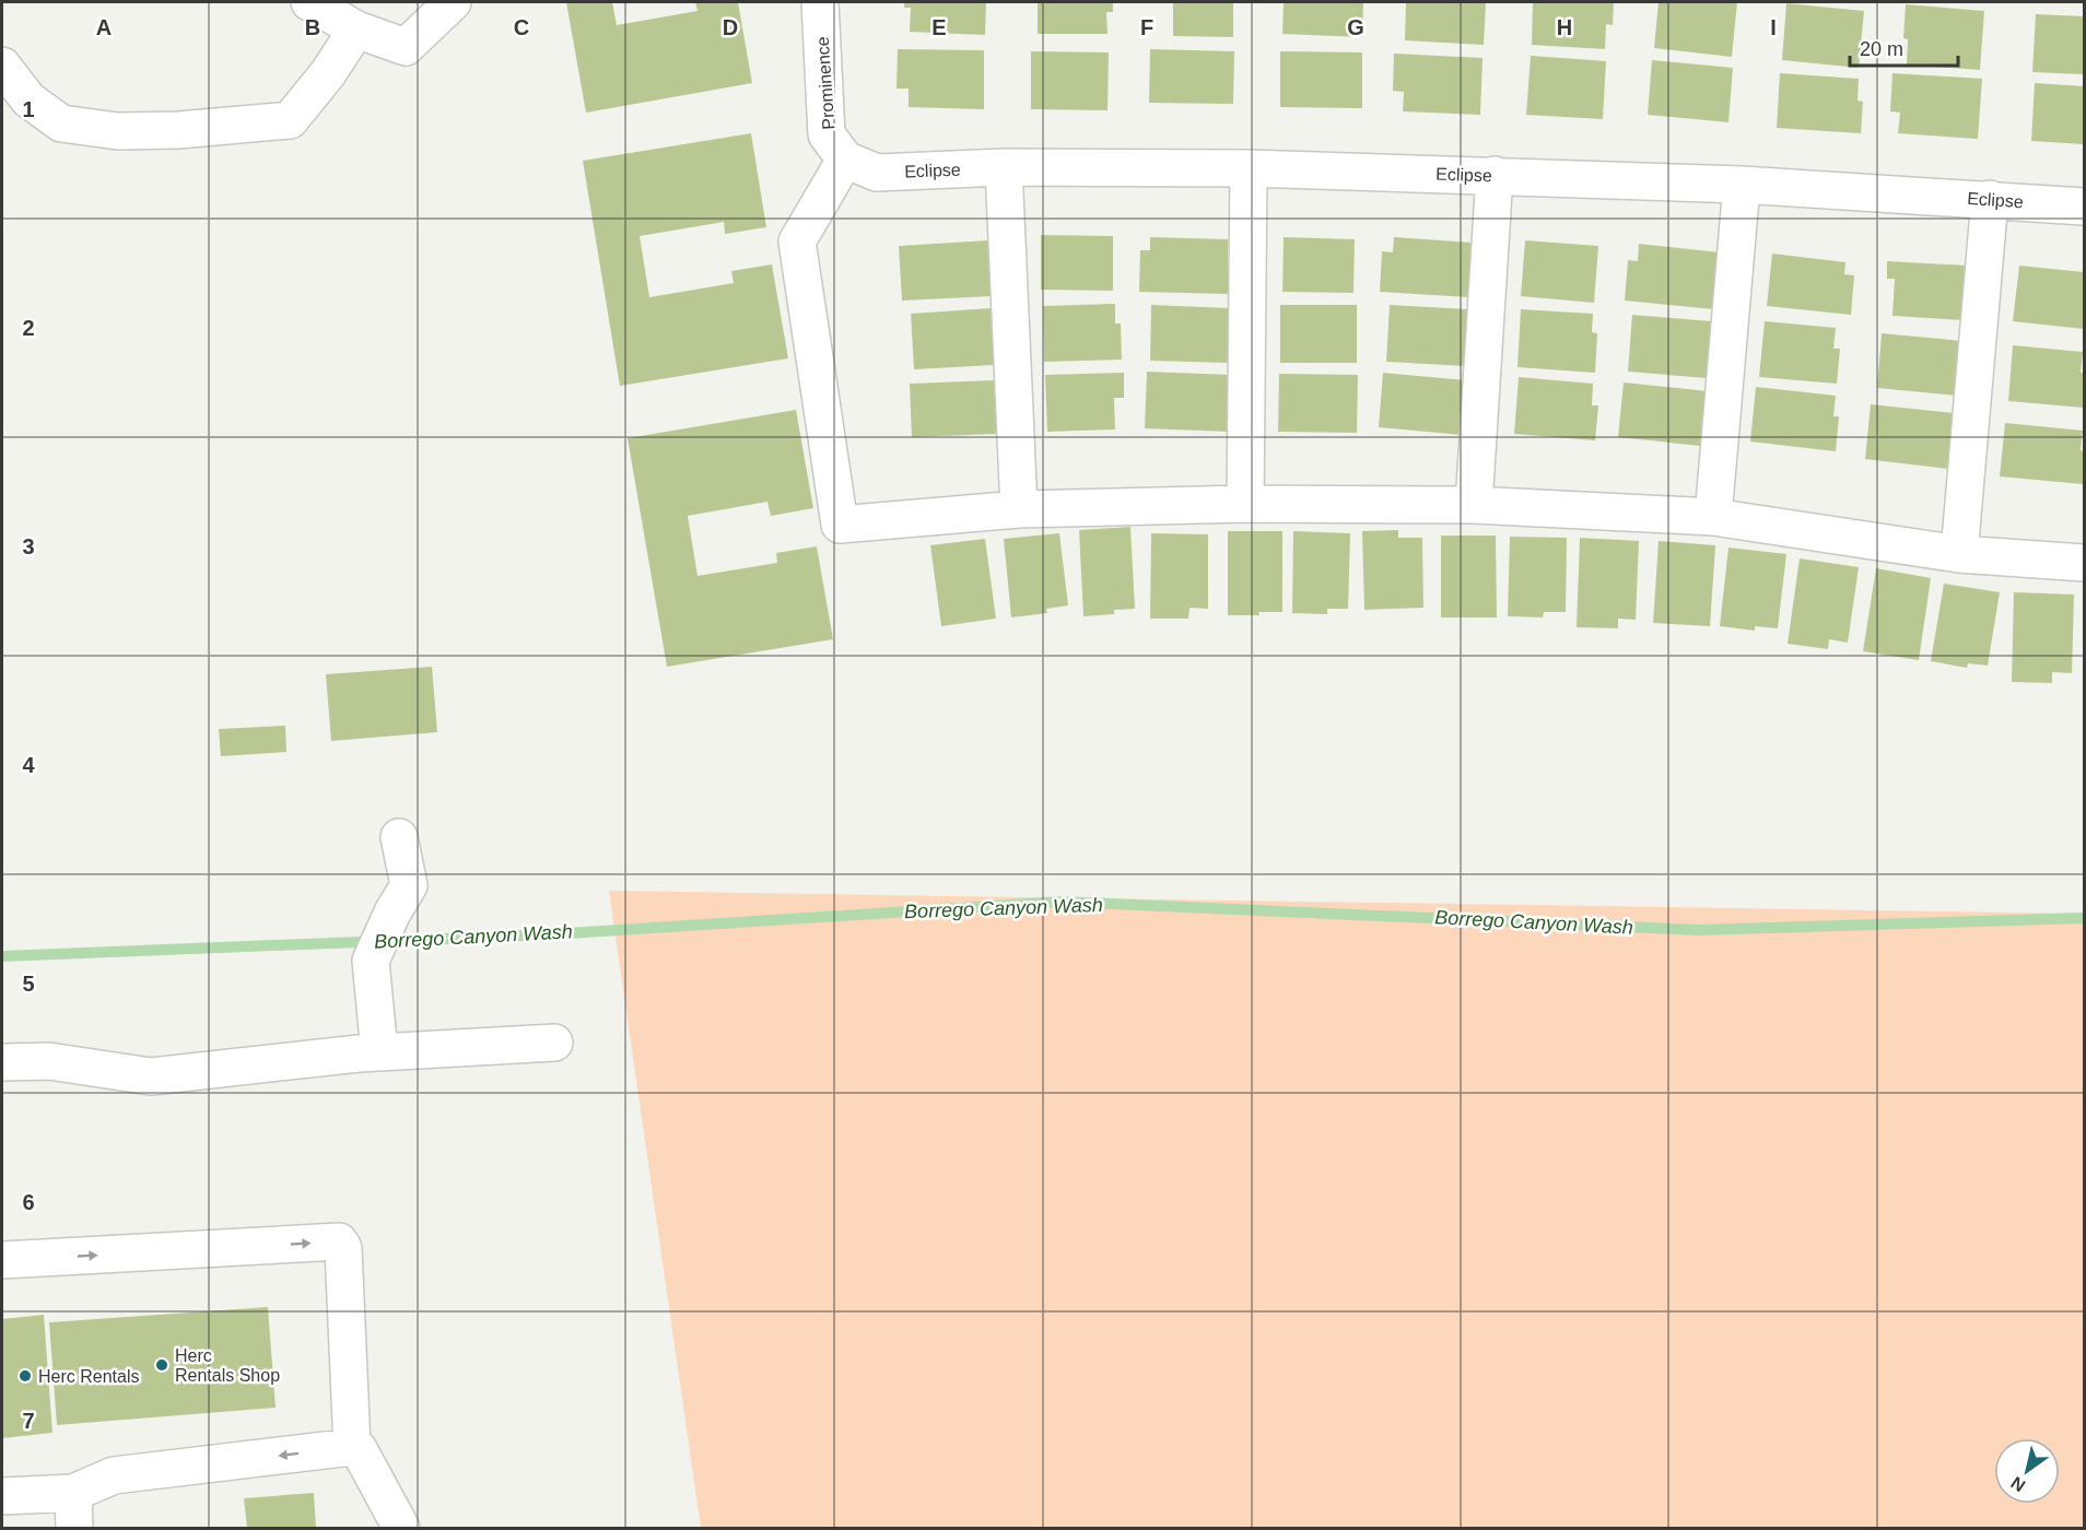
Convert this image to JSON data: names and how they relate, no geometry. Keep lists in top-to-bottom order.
{
  "streets": {
    "street": ["Prominence", "Eclipse"]
  },
  "crossings": [
    ["Prominence", "Eclipse"]
  ],
  "water": ["Borrego Canyon Wash"],
  "places": ["Herc Rentals Shop", "Herc Rentals"],
  "scale_bar": "20 m",
  "north": "bottom left",
  "grid": {
    "columns": [
      "A",
      "B",
      "C",
      "D",
      "E",
      "F",
      "G",
      "H",
      "I"
    ],
    "rows": [
      "1",
      "2",
      "3",
      "4",
      "5",
      "6",
      "7"
    ]
  }
}
